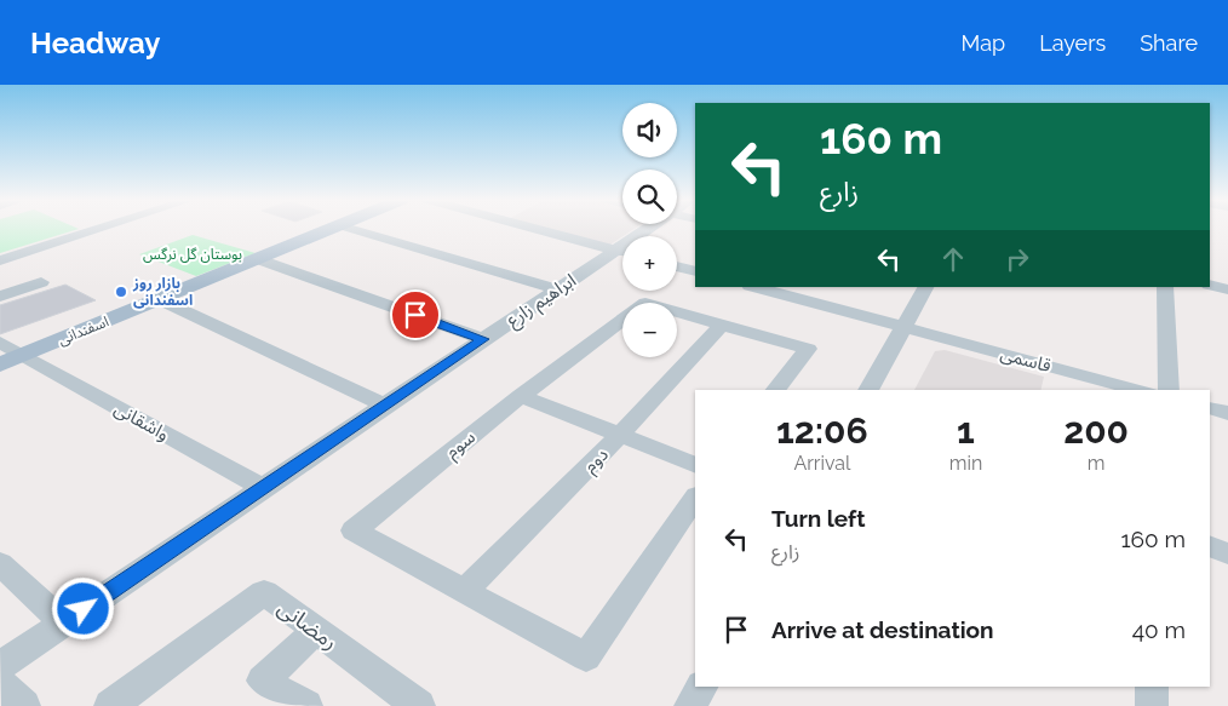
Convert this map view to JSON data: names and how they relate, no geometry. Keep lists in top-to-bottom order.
{
  "streets": {
    "main road": ["اسفندانی"],
    "street": [
      "ابراهیم زارع",
      "قاسمی",
      "واشقانی",
      "سوم",
      "دوم",
      "رمضانی"
    ]
  },
  "crossings": [
    ["ابراهیم زارع", "واشقانی"],
    ["اسفندانی", "واشقانی"],
    ["سوم", "دوم"]
  ],
  "parks": ["بوستان گل نرگس"],
  "places": ["بازار روز اسفندانی"],
  "page": {
    "header": "Headway",
    "nav": ["Map", "Layers", "Share"],
    "map_buttons": ["+", "−"],
    "turn": ["160 m", "زارع"],
    "eta": [
      "12:06",
      "Arrival",
      "1",
      "min",
      "200",
      "m"
    ],
    "list": [
      {
        "name": "Turn left",
        "note": "زارع",
        "value": "160 m"
      },
      {
        "name": "Arrive at destination",
        "value": "40 m"
      }
    ]
  }
}
